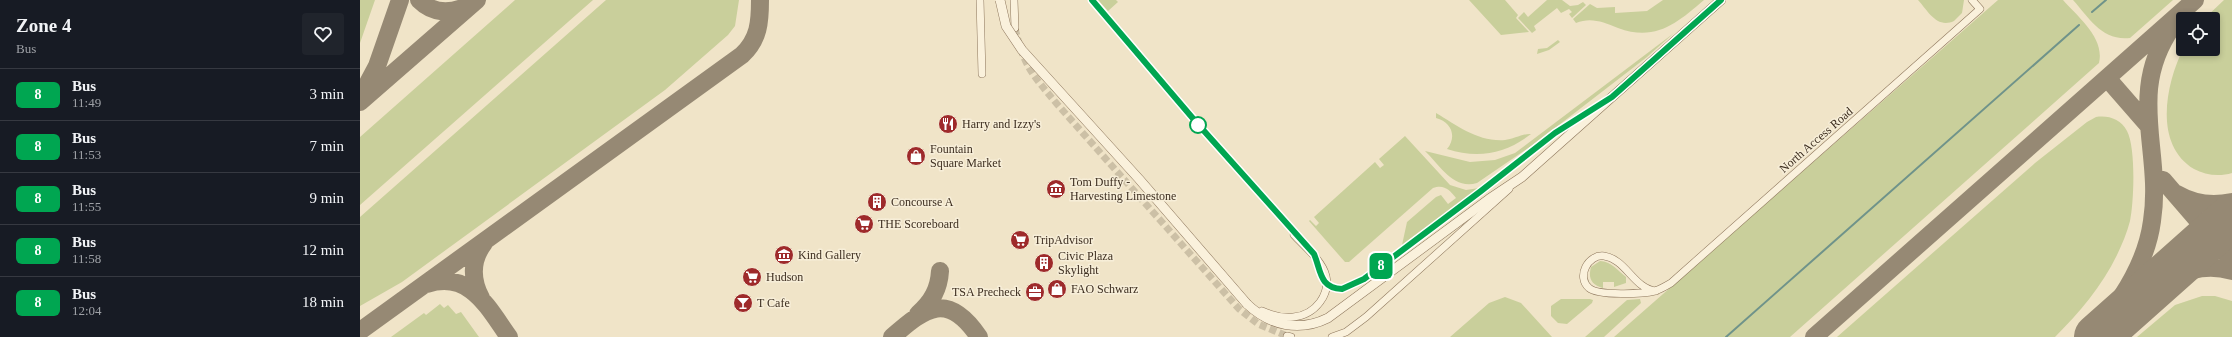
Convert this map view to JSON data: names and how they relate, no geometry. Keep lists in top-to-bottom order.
{
  "streets": {
    "street": ["North Access Road"]
  },
  "places": {
    "restaurant": ["Harry and Izzy's"],
    "shop": ["Fountain Square Market", "FAO Schwarz"],
    "museum": ["Tom Duffy - Harvesting Limestone", "Kind Gallery"],
    "building": ["Concourse A", "Civic Plaza Skylight"],
    "supermarket": ["THE Scoreboard", "TripAdvisor", "Hudson"],
    "office": ["TSA Precheck"],
    "bar": ["T Cafe"]
  },
  "lines": ["bus line 8"],
  "page": {
    "heading": ["Zone 4", "Bus"],
    "on_map": "8",
    "list": [
      {
        "mark": "8",
        "name": "Bus",
        "note": "11:49",
        "value": "3 min"
      },
      {
        "mark": "8",
        "name": "Bus",
        "note": "11:53",
        "value": "7 min"
      },
      {
        "mark": "8",
        "name": "Bus",
        "note": "11:55",
        "value": "9 min"
      },
      {
        "mark": "8",
        "name": "Bus",
        "note": "11:58",
        "value": "12 min"
      },
      {
        "mark": "8",
        "name": "Bus",
        "note": "12:04",
        "value": "18 min"
      }
    ]
  }
}
